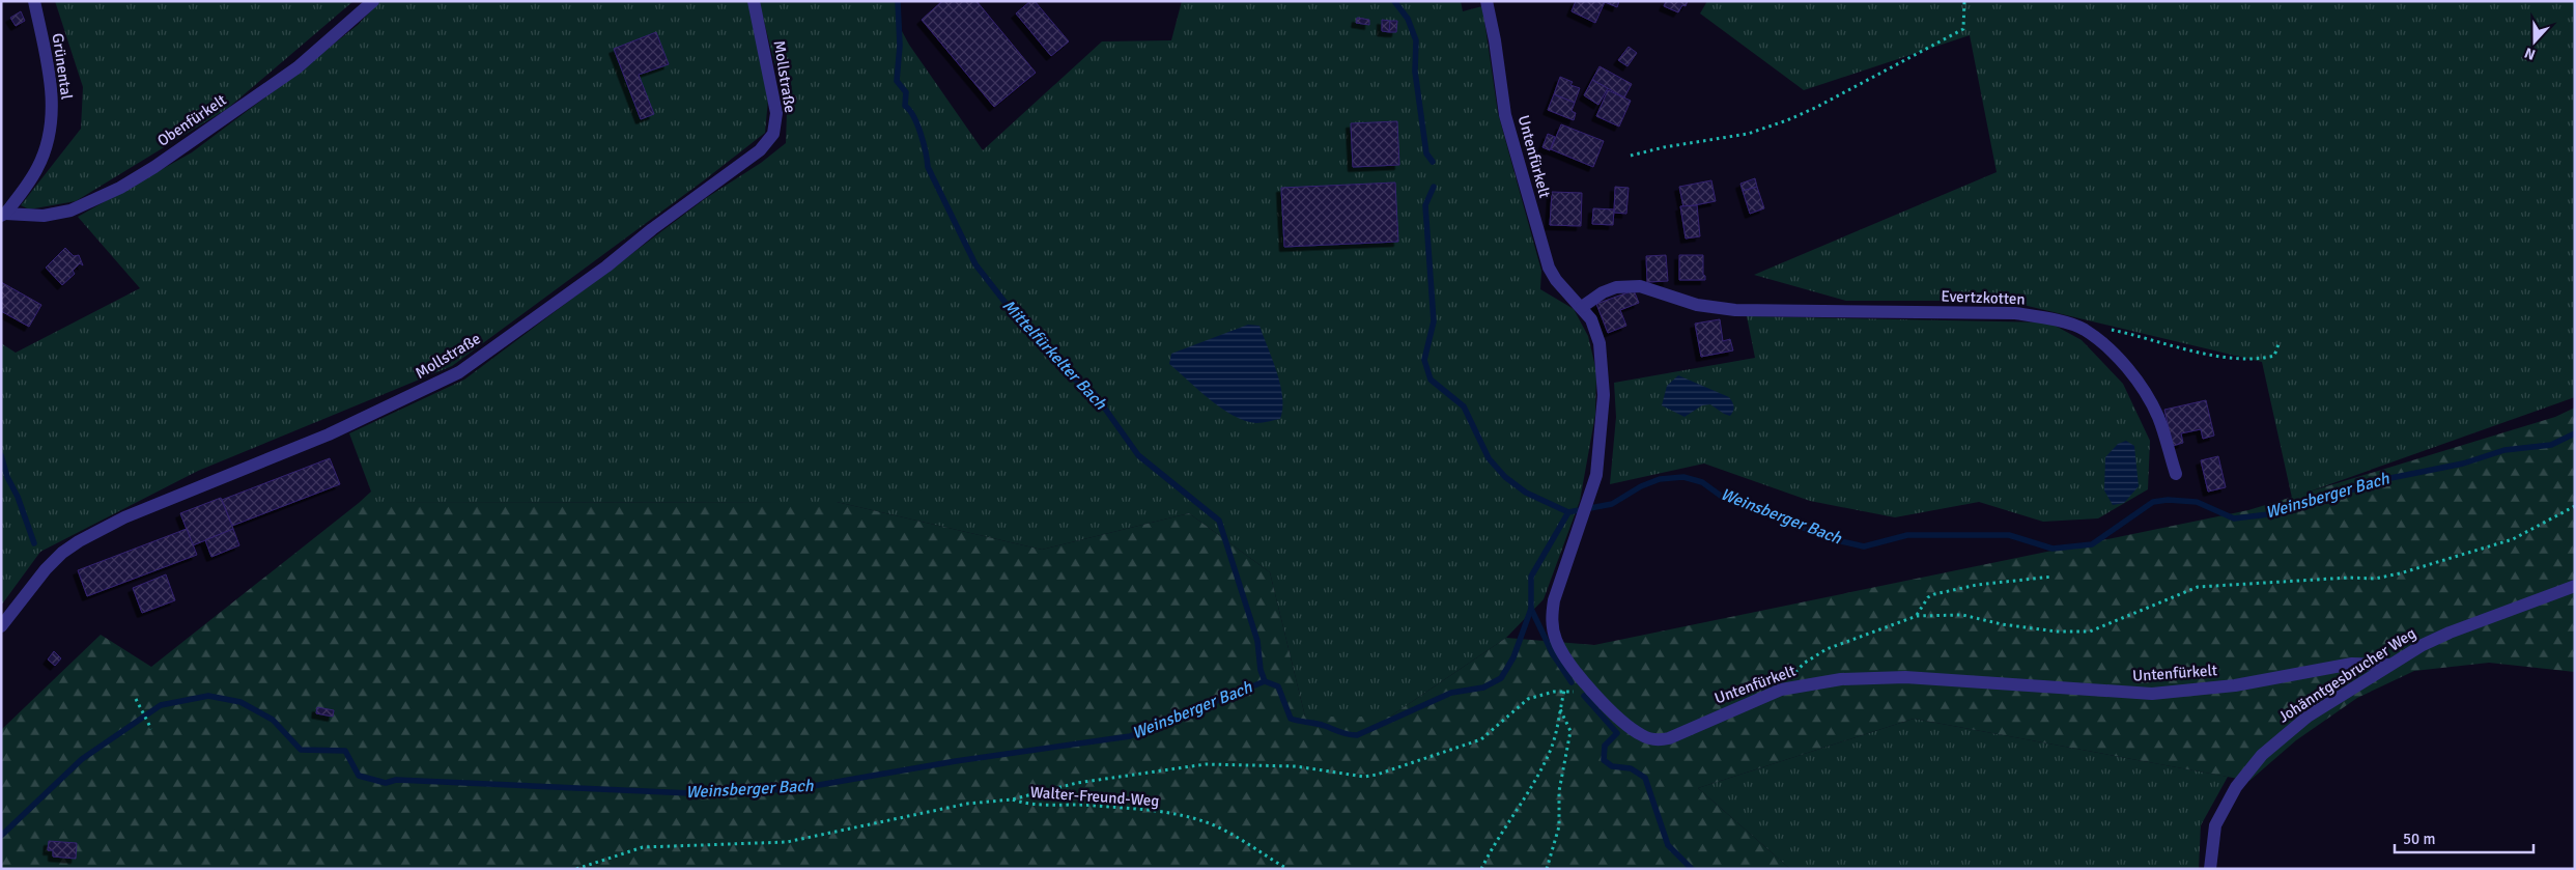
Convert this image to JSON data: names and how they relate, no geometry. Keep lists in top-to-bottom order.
{
  "streets": {
    "street": [
      "Grünental",
      "Mollstraße",
      "Obenfürkelt",
      "Untenfürkelt",
      "Evertzkotten",
      "Johänntgesbrucher Weg"
    ],
    "path": ["Walter-Freund-Weg"]
  },
  "crossings": [
    ["Grünental", "Obenfürkelt"],
    ["Untenfürkelt", "Evertzkotten"],
    ["Untenfürkelt", "Johänntgesbrucher Weg"]
  ],
  "water": ["Mittelfürkelter Bach", "Weinsberger Bach"],
  "scale_bar": "50 m",
  "north": "bottom"
}
